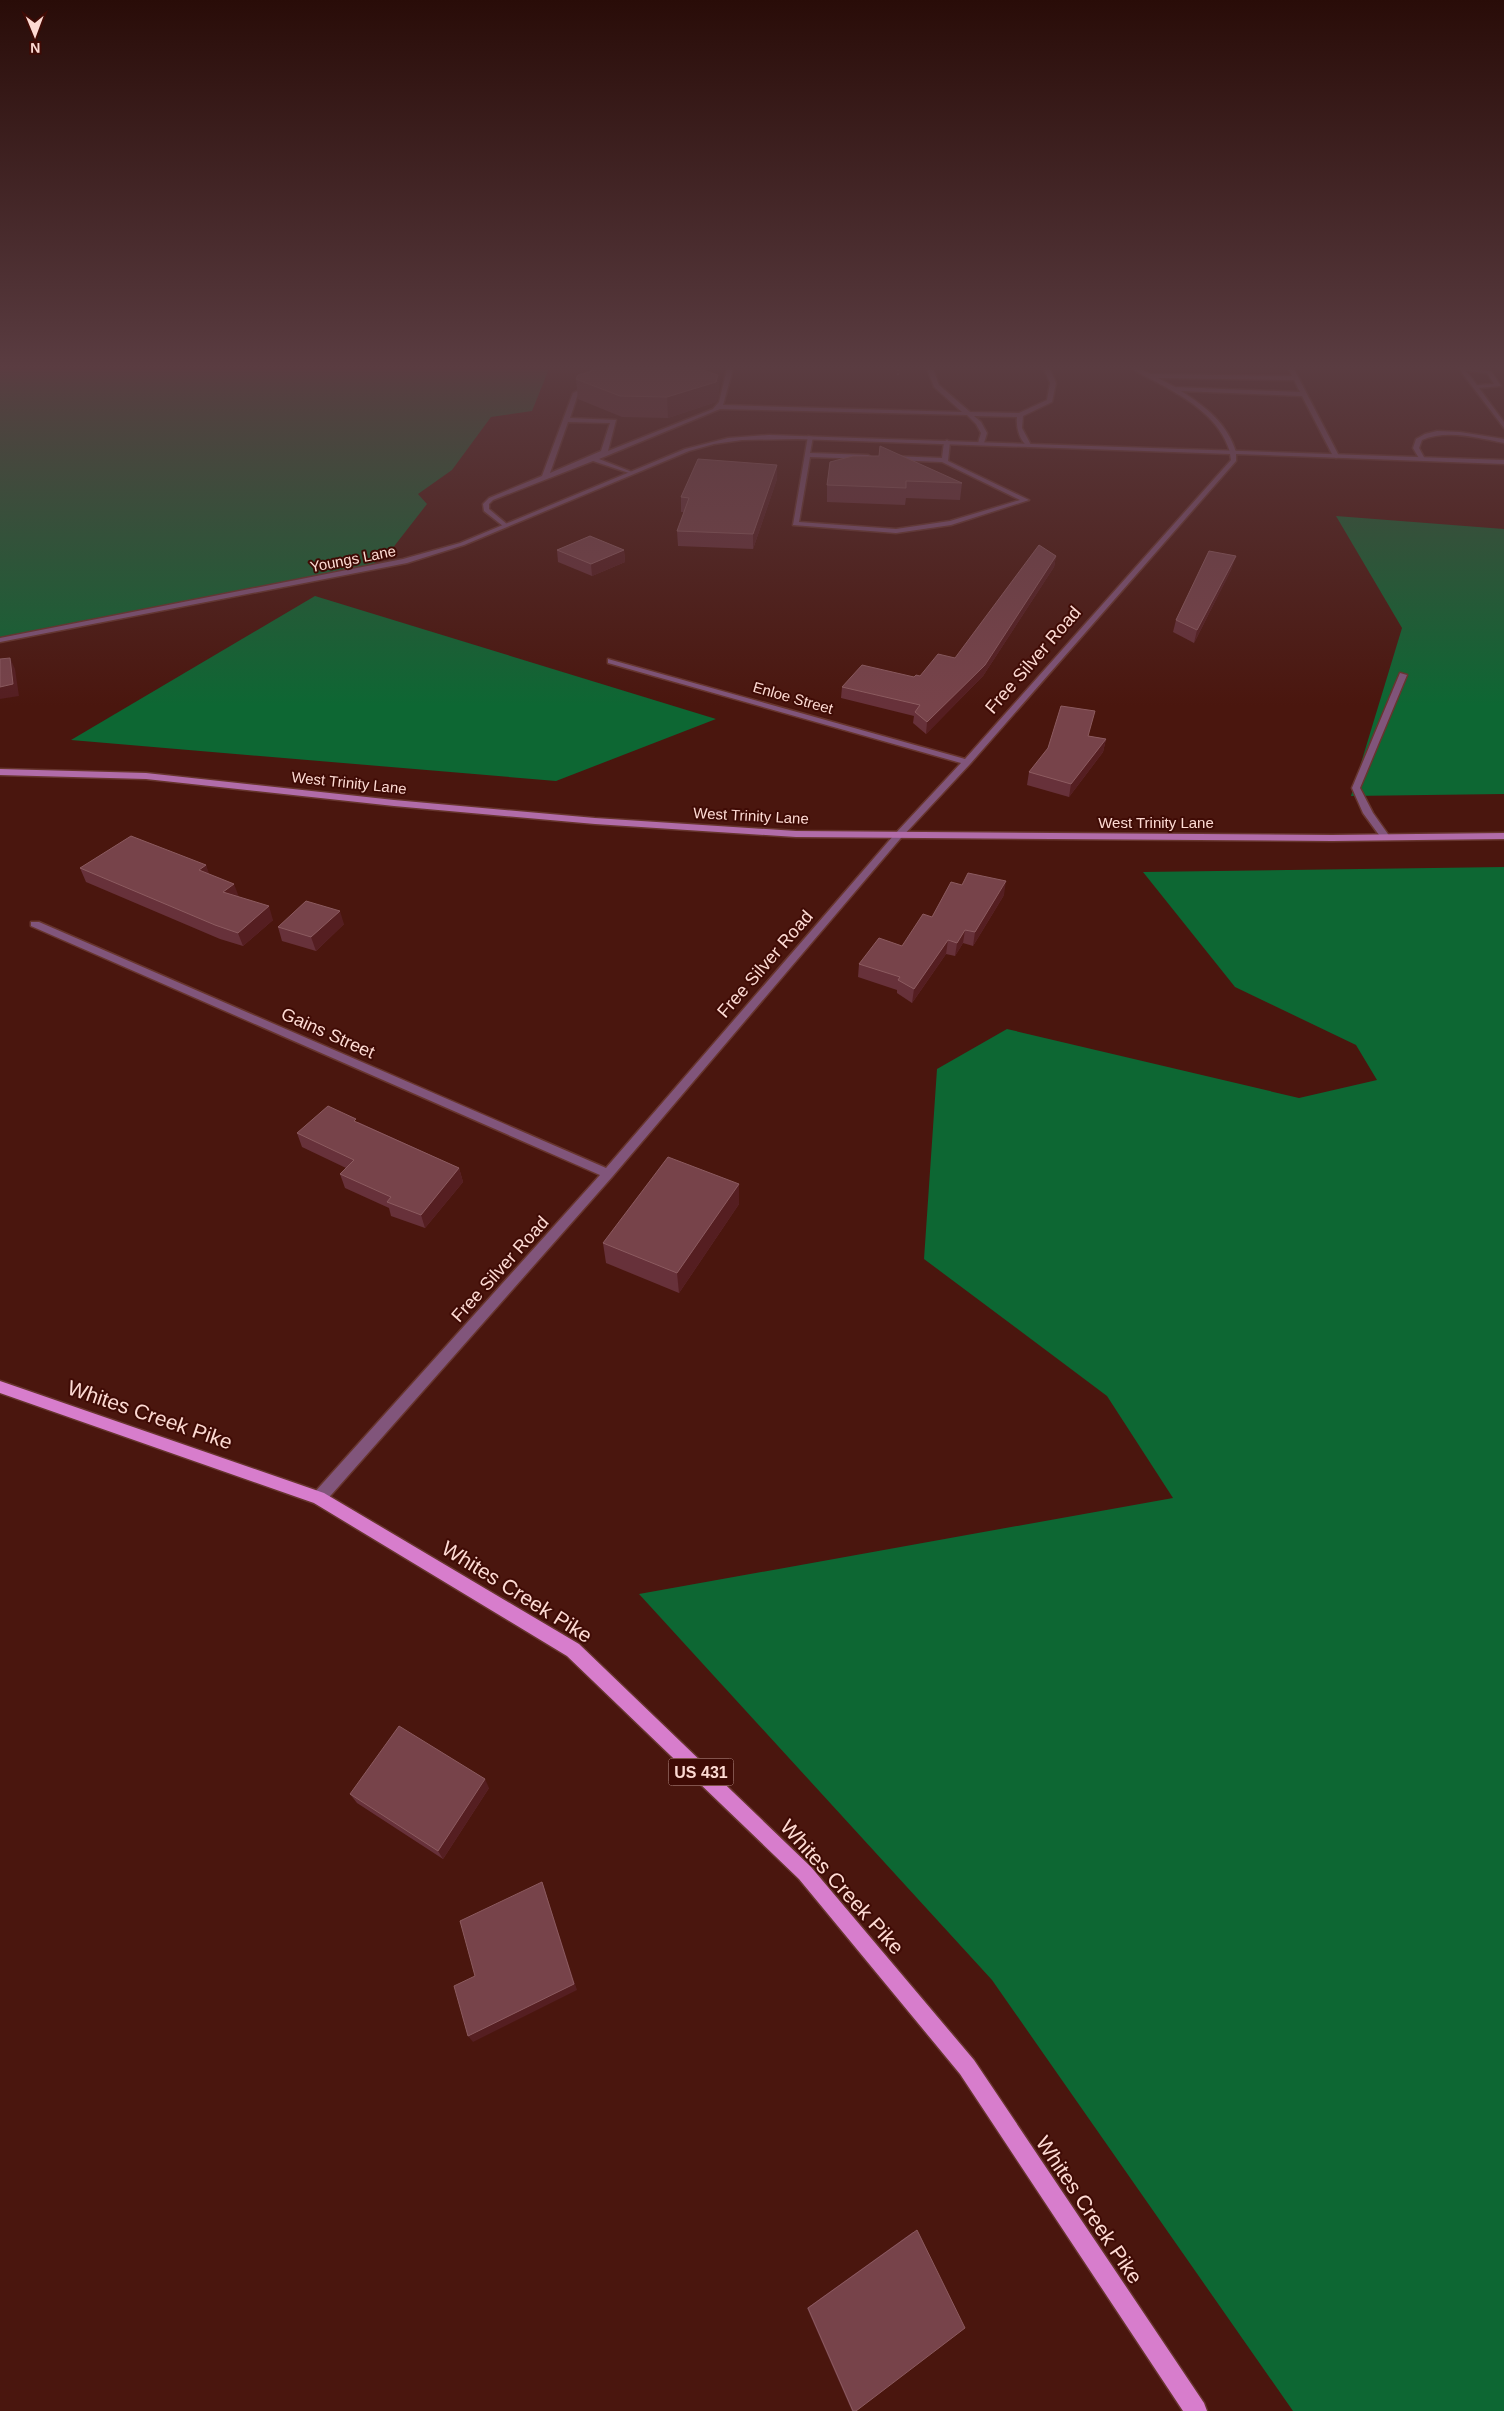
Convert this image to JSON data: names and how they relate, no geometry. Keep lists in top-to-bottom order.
{
  "streets": {
    "main road": ["West Trinity Lane", "Whites Creek Pike", "US 431"],
    "street": [
      "Youngs Lane",
      "Free Silver Road",
      "Enloe Street",
      "Gains Street"
    ]
  },
  "crossings": [
    ["Free Silver Road", "Enloe Street"],
    ["Free Silver Road", "West Trinity Lane"],
    ["Free Silver Road", "Gains Street"],
    ["Free Silver Road", "Whites Creek Pike"]
  ],
  "north": "bottom"
}
